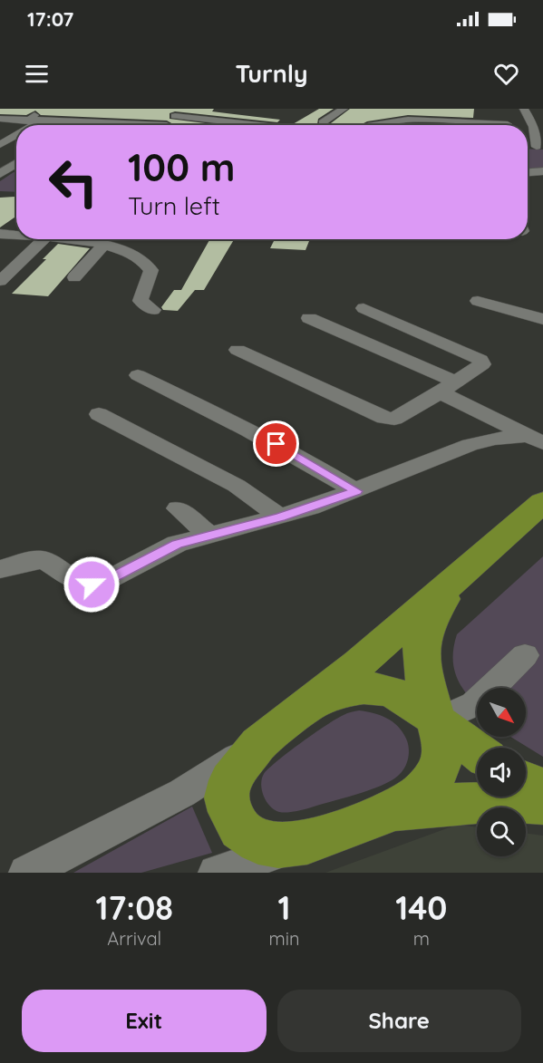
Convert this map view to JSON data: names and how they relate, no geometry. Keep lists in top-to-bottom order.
{
  "north": "bottom right",
  "page": {
    "status": "17:07",
    "header": "Turnly",
    "turn": ["100 m", "Turn left"],
    "eta": [
      "17:08",
      "Arrival",
      "1",
      "min",
      "140",
      "m"
    ],
    "buttons": ["Exit", "Share"]
  }
}
